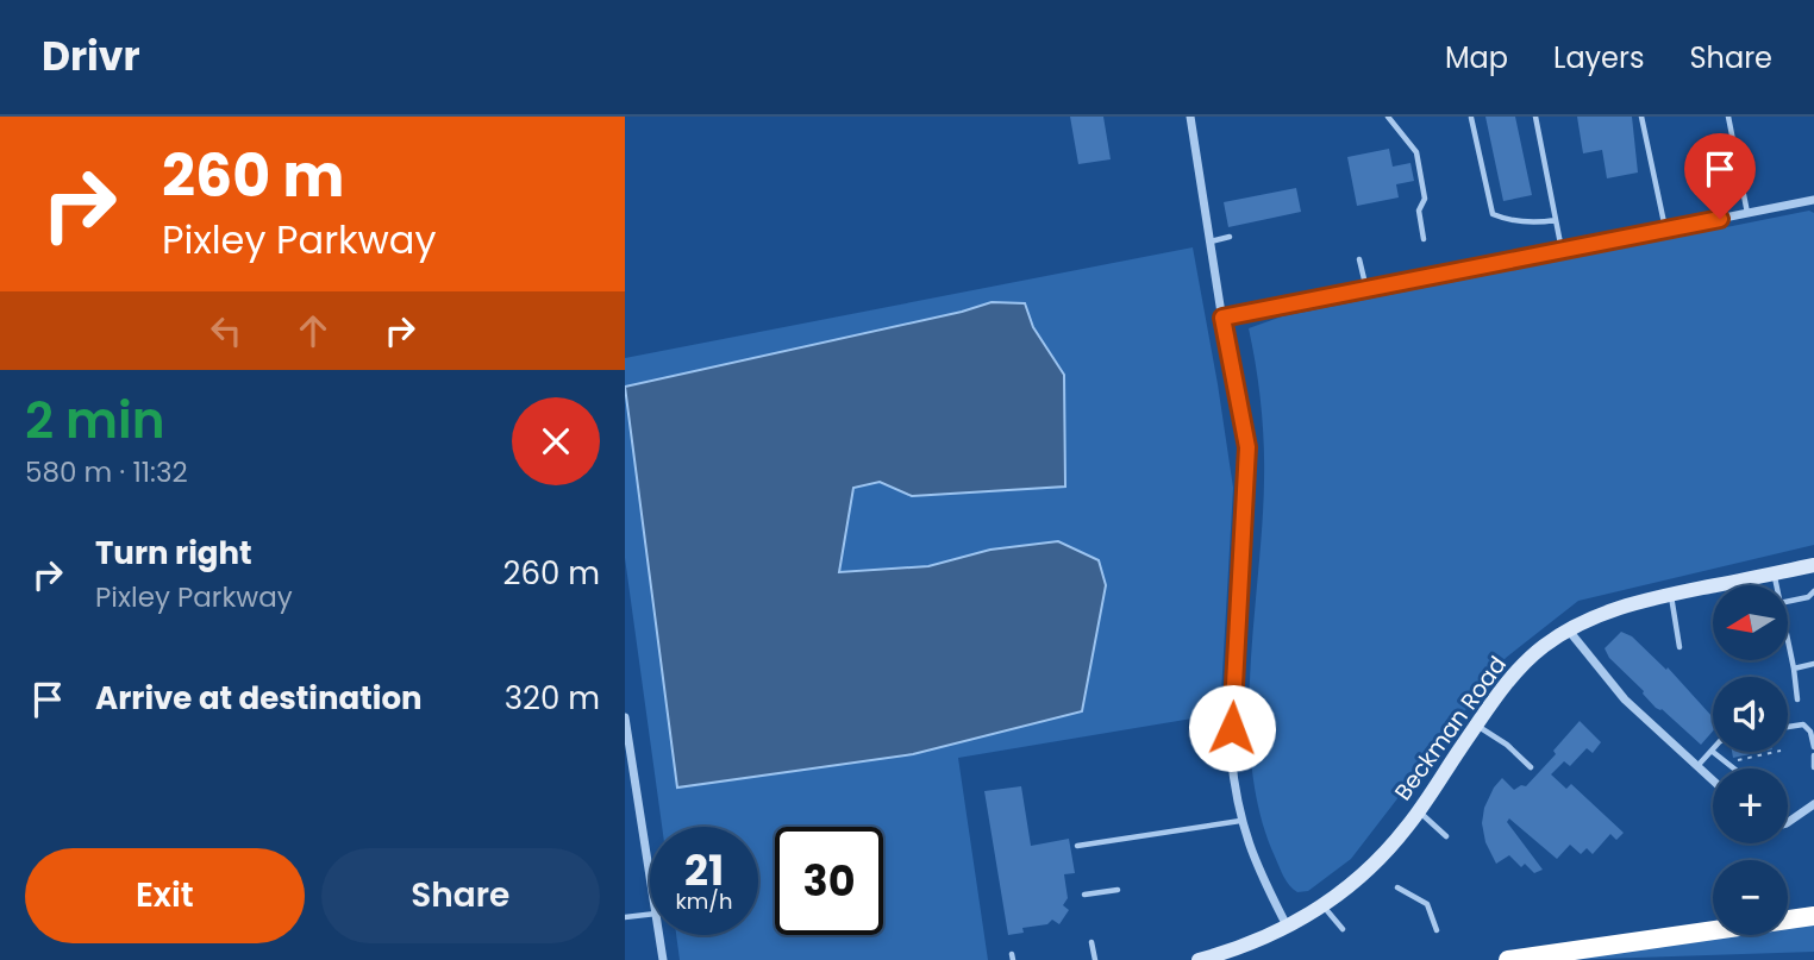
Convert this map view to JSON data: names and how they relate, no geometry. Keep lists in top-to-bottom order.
{
  "streets": {
    "street": ["Beckman Road"]
  },
  "north": "left",
  "page": {
    "header": "Drivr",
    "nav": ["Map", "Layers", "Share"],
    "turn": ["260 m", "Pixley Parkway"],
    "heading": ["2 min", "580 m · 11:32"],
    "list": [
      {
        "name": "Turn right",
        "note": "Pixley Parkway",
        "value": "260 m"
      },
      {
        "name": "Arrive at destination",
        "value": "320 m"
      }
    ],
    "map_buttons": ["+", "−"],
    "speed": "21 km/h",
    "limit": "30",
    "buttons": ["Exit", "Share"]
  }
}
